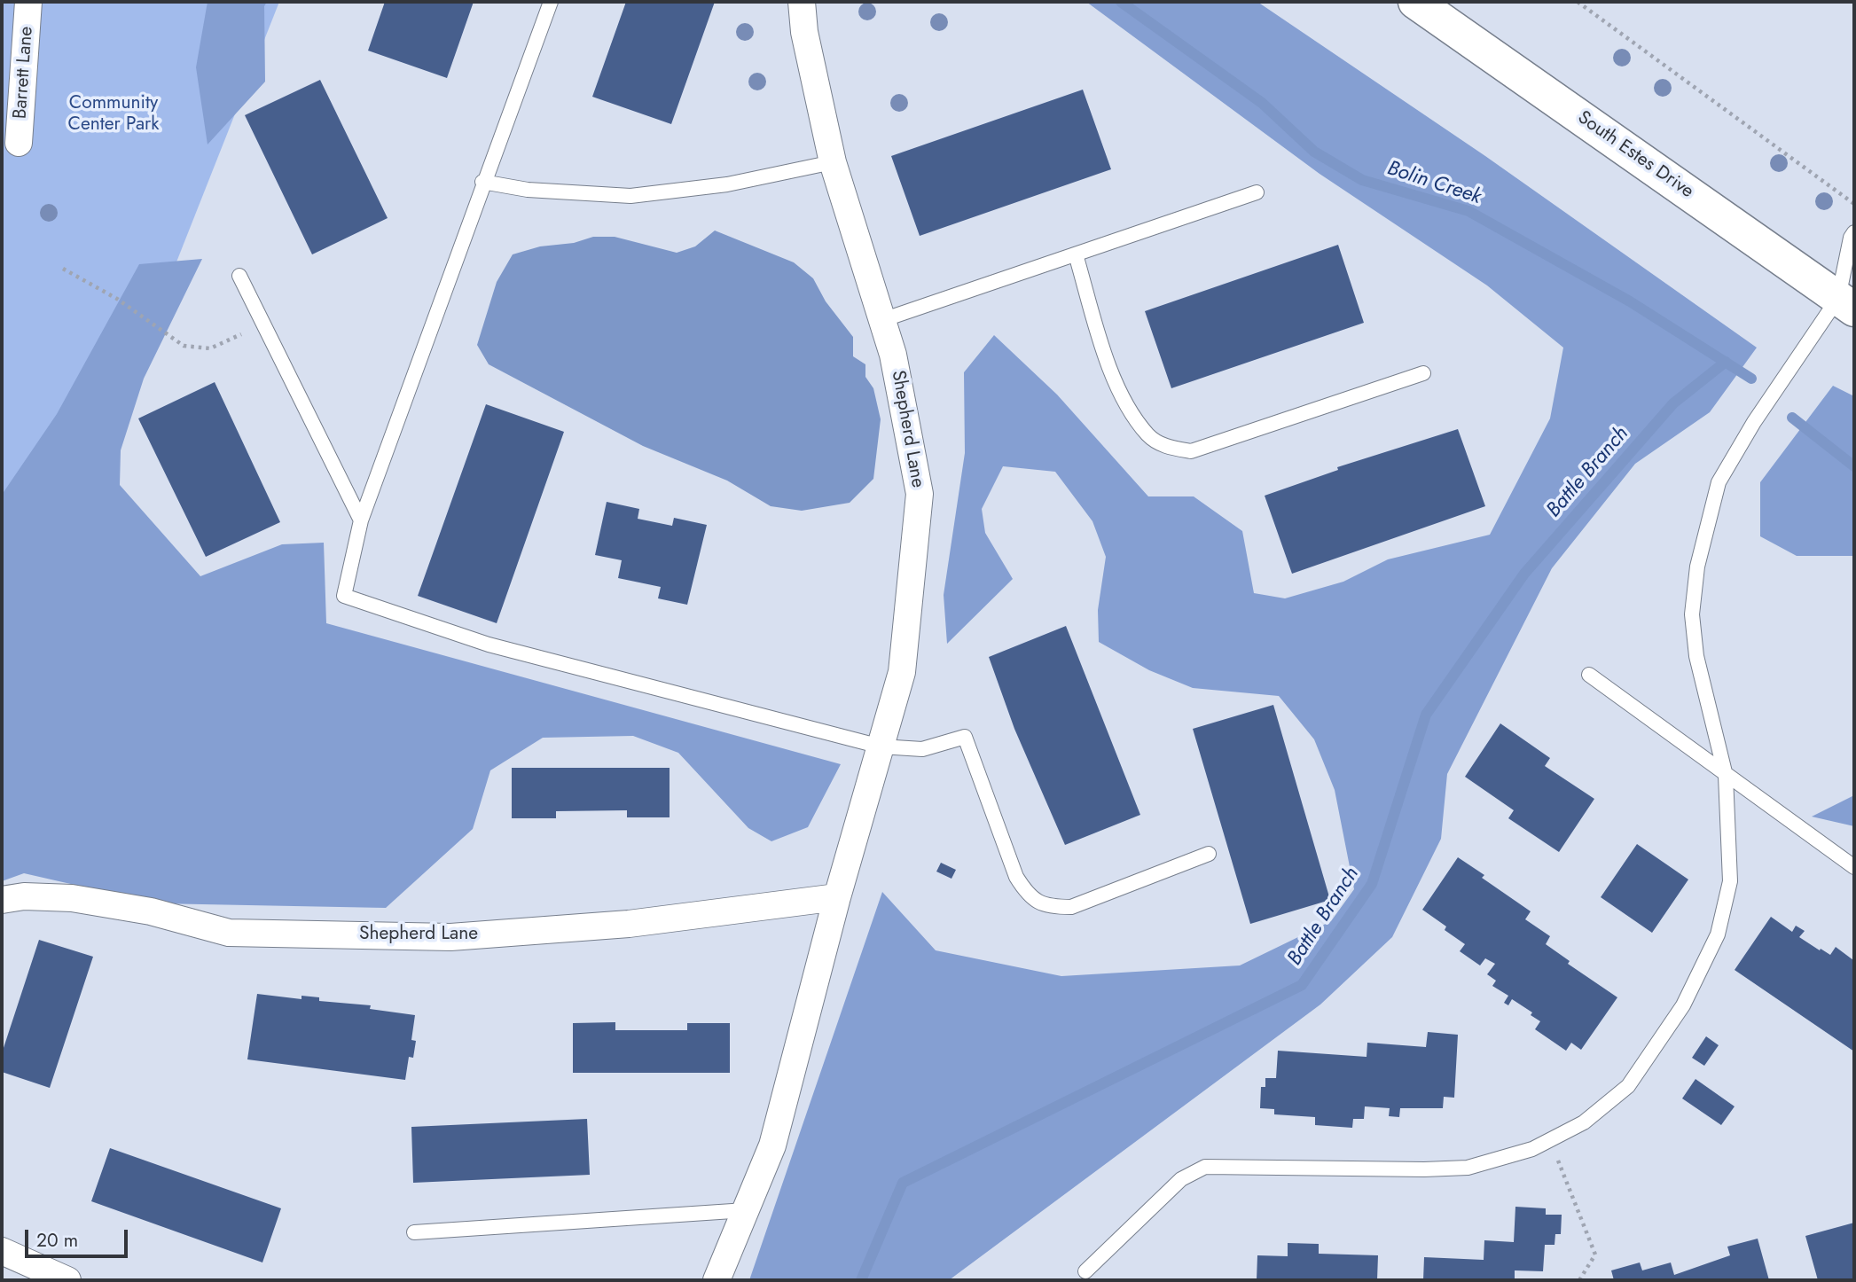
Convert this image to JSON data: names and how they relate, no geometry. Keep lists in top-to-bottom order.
{
  "streets": {
    "main road": ["South Estes Drive"],
    "street": ["Barrett Lane", "Shepherd Lane"]
  },
  "water": ["Bolin Creek", "Battle Branch"],
  "parks": ["Community Center Park"],
  "scale_bar": "20 m"
}
